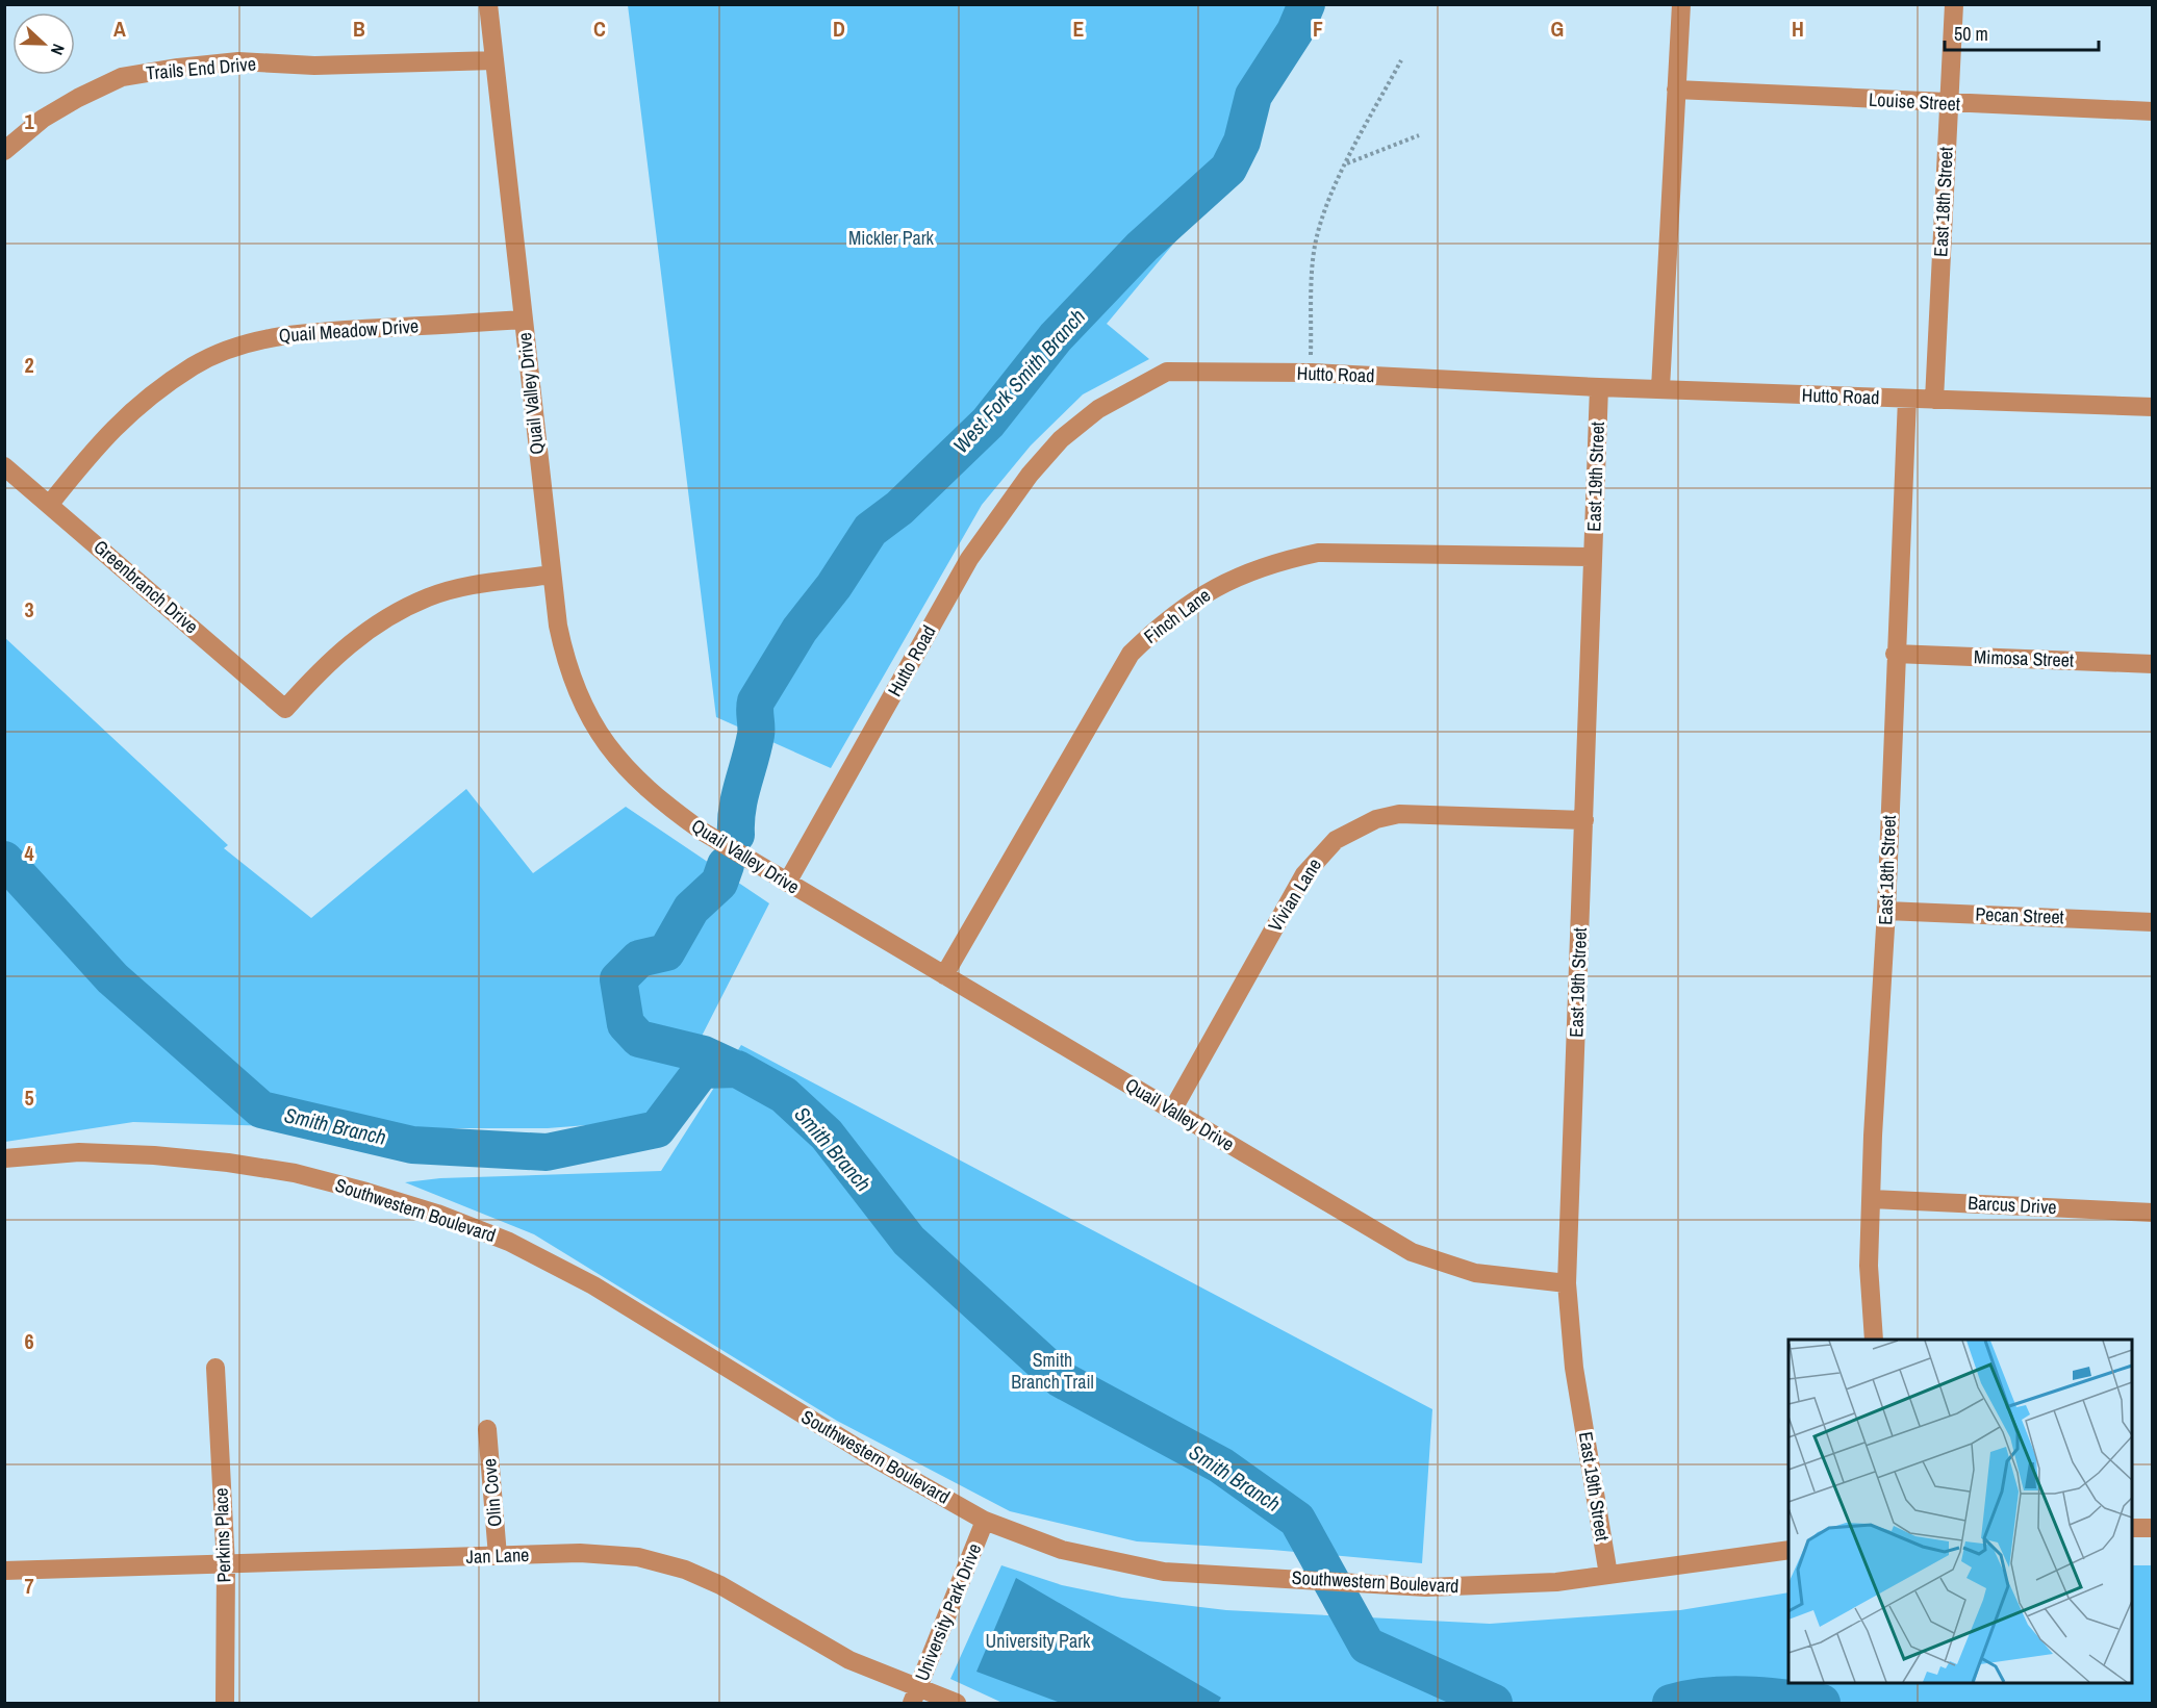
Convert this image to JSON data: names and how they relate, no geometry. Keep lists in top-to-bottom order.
{
  "streets": {
    "street": [
      "Trails End Drive",
      "Louise Street",
      "East 18th Street",
      "Quail Meadow Drive",
      "Hutto Road",
      "Quail Valley Drive",
      "East 19th Street",
      "Greenbranch Drive",
      "Finch Lane",
      "Mimosa Street",
      "Vivian Lane",
      "Pecan Street",
      "Barcus Drive",
      "Southwestern Boulevard",
      "Olin Cove",
      "Perkins Place",
      "Jan Lane",
      "University Park Drive"
    ]
  },
  "crossings": [
    ["Trails End Drive", "Quail Valley Drive"],
    ["Louise Street", "East 18th Street"],
    ["East 18th Street", "Hutto Road"],
    ["East 18th Street", "Mimosa Street"],
    ["East 18th Street", "Pecan Street"],
    ["East 18th Street", "Barcus Drive"],
    ["Quail Meadow Drive", "Quail Valley Drive"],
    ["Quail Meadow Drive", "Greenbranch Drive"],
    ["Hutto Road", "Quail Valley Drive"],
    ["Hutto Road", "East 19th Street"],
    ["Quail Valley Drive", "East 19th Street"],
    ["Quail Valley Drive", "Greenbranch Drive"],
    ["Quail Valley Drive", "Finch Lane"],
    ["Quail Valley Drive", "Vivian Lane"],
    ["East 19th Street", "Finch Lane"],
    ["East 19th Street", "Vivian Lane"],
    ["East 19th Street", "Southwestern Boulevard"],
    ["Southwestern Boulevard", "University Park Drive"],
    ["Olin Cove", "Jan Lane"],
    ["Perkins Place", "Jan Lane"],
    ["Jan Lane", "University Park Drive"]
  ],
  "water": ["West Fork Smith Branch", "Smith Branch"],
  "parks": ["Mickler Park", "Smith Branch Trail", "University Park"],
  "scale_bar": "50 m",
  "north": "right",
  "grid": {
    "columns": [
      "A",
      "B",
      "C",
      "D",
      "E",
      "F",
      "G",
      "H"
    ],
    "rows": [
      "1",
      "2",
      "3",
      "4",
      "5",
      "6",
      "7"
    ]
  }
}
